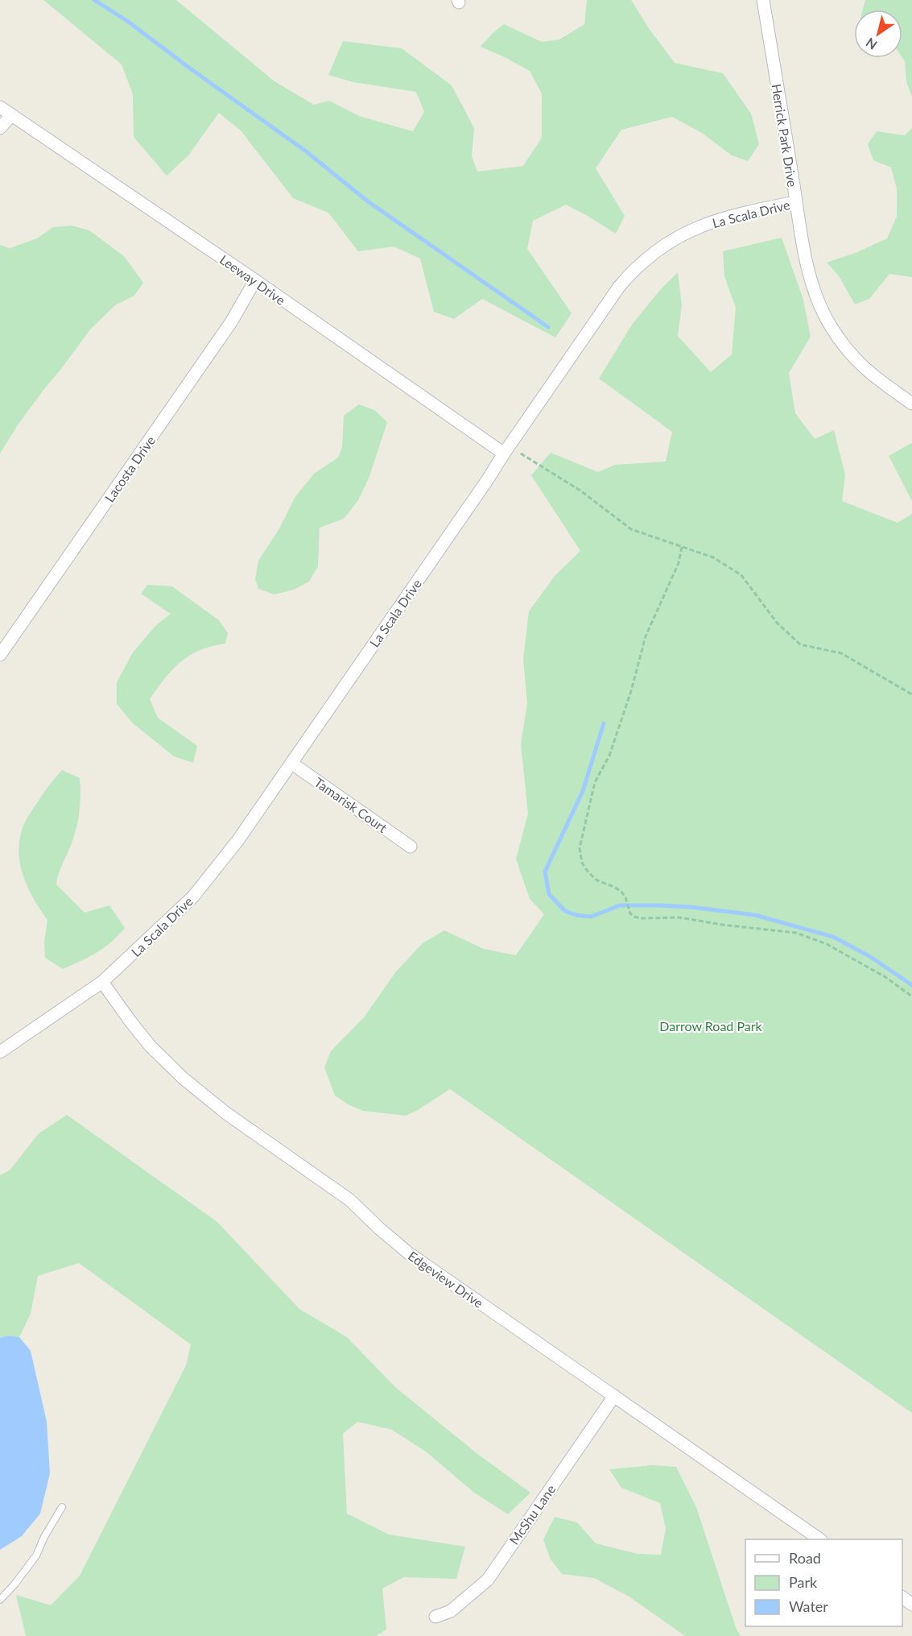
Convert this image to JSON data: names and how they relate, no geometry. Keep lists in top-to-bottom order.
{
  "streets": {
    "street": [
      "Herrick Park Drive",
      "La Scala Drive",
      "Leeway Drive",
      "Lacosta Drive",
      "Tamarisk Court",
      "Edgeview Drive",
      "McShu Lane"
    ]
  },
  "crossings": [
    ["Herrick Park Drive", "La Scala Drive"],
    ["La Scala Drive", "Leeway Drive"],
    ["La Scala Drive", "Tamarisk Court"],
    ["La Scala Drive", "Edgeview Drive"],
    ["Leeway Drive", "Lacosta Drive"],
    ["Edgeview Drive", "McShu Lane"]
  ],
  "parks": ["Darrow Road Park"],
  "legend": ["Road", "Park", "Water"],
  "north": "bottom left"
}
